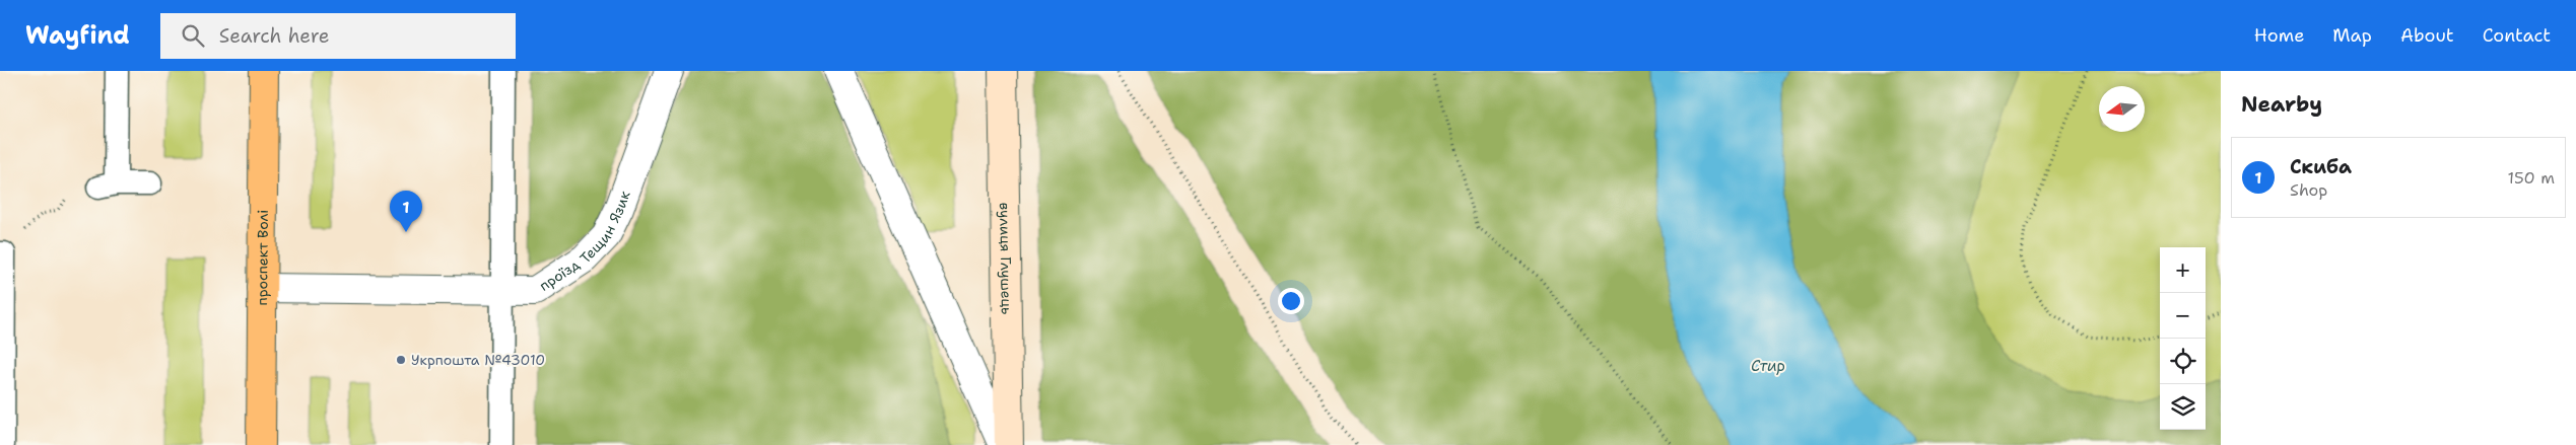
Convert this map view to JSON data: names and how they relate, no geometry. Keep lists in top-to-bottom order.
{
  "streets": {
    "main road": ["проспект Волі"],
    "street": ["проїзд Тещин Язик", "вулиця Глушець"]
  },
  "crossings": [
    ["проїзд Тещин Язик", "проспект Волі"]
  ],
  "water": ["Стир"],
  "places": ["Укрпошта №43010"],
  "north": "left",
  "page": {
    "header": "Wayfind",
    "search": "Search here",
    "nav": [
      "Home",
      "Map",
      "About",
      "Contact"
    ],
    "heading": "Nearby",
    "list": [
      {
        "mark": "1",
        "name": "Скиба",
        "note": "Shop",
        "value": "150 m"
      }
    ],
    "pins": "1",
    "map_buttons": ["+", "−"]
  }
}
